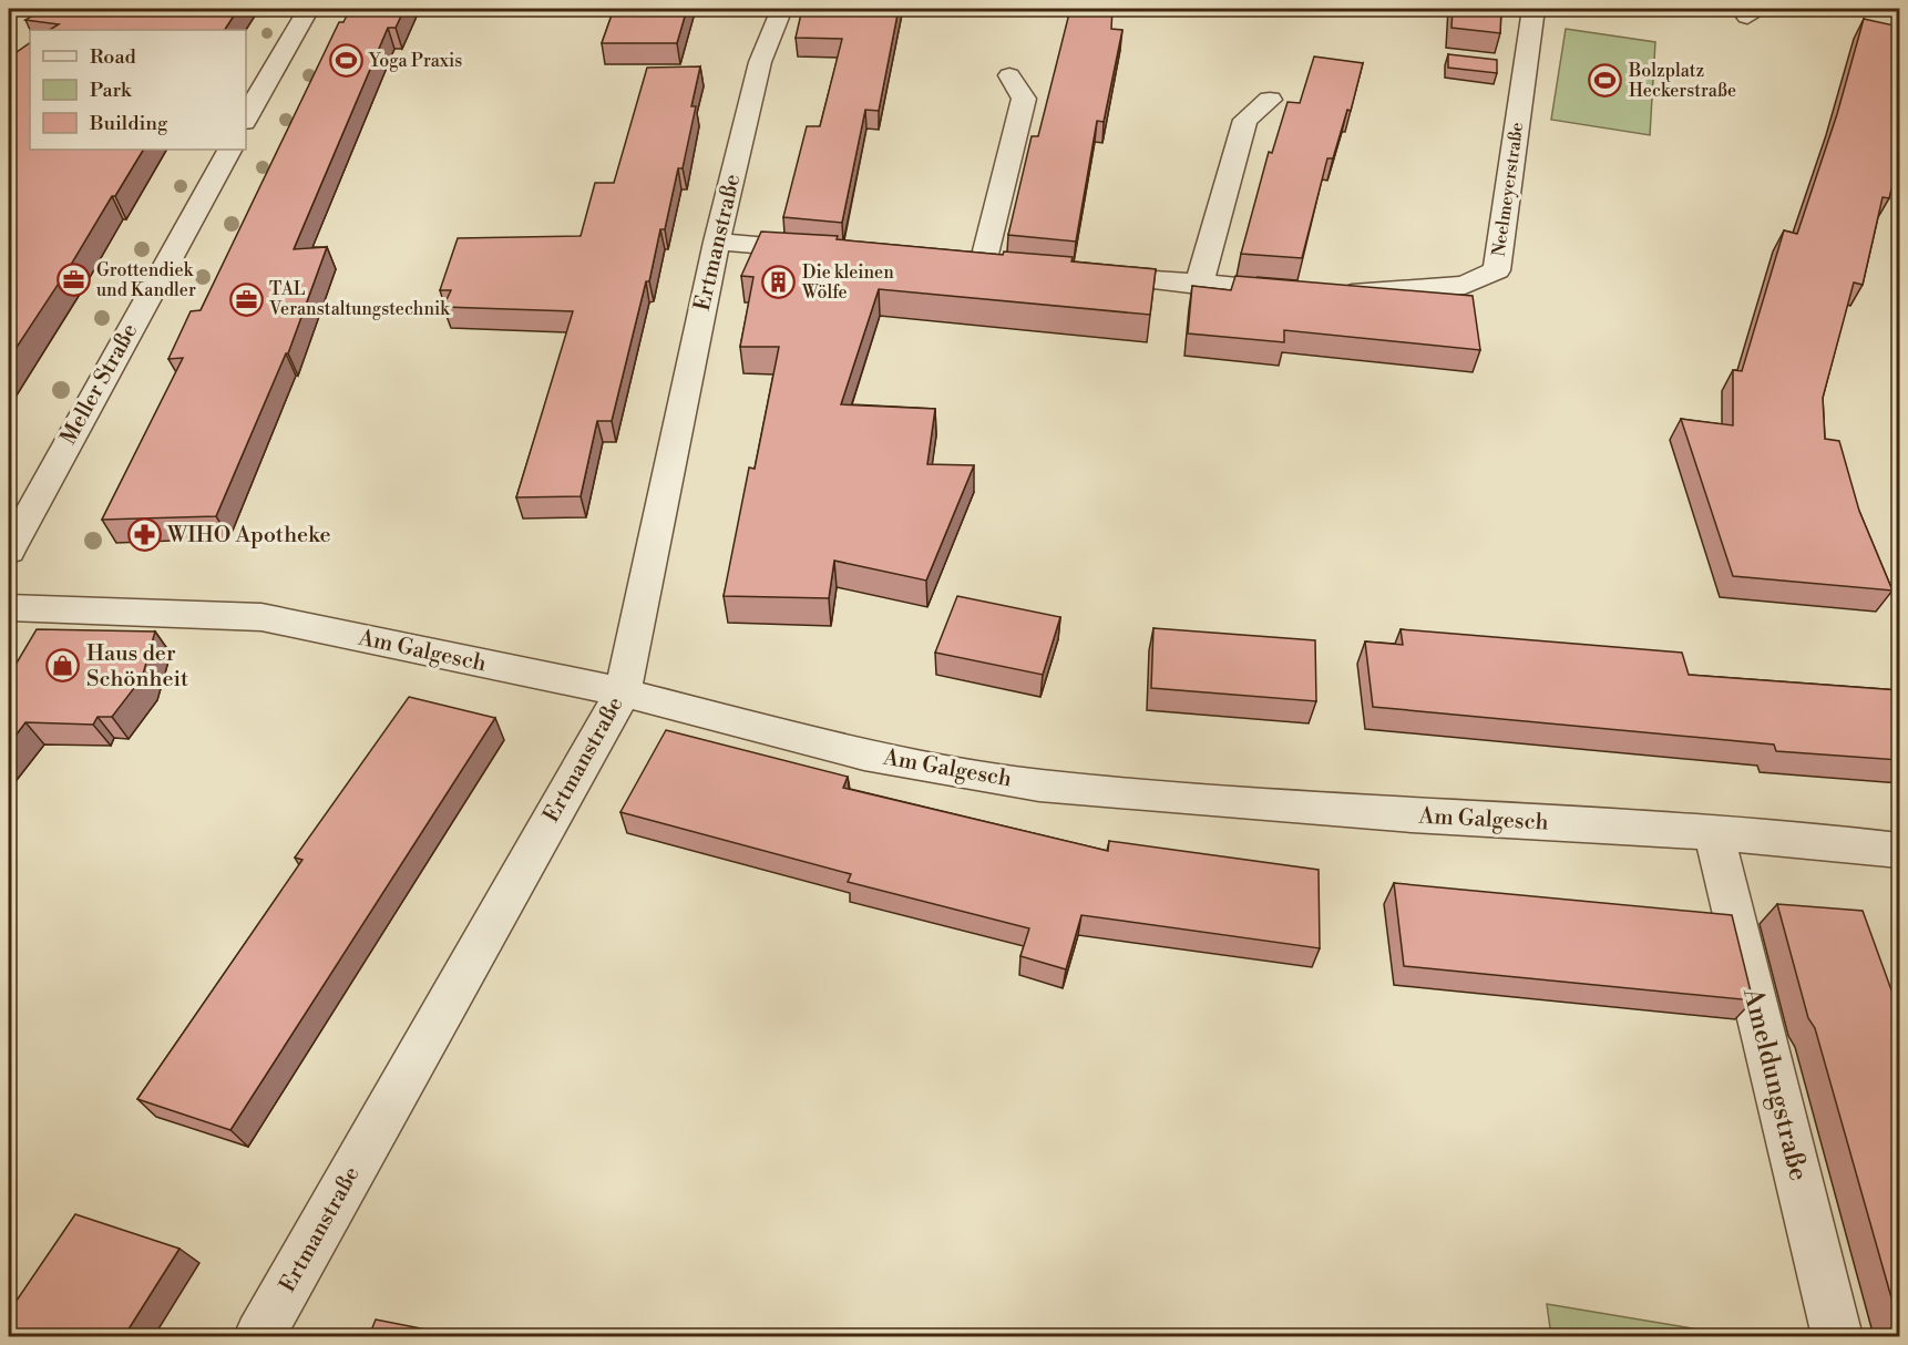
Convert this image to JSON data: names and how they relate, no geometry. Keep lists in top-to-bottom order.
{
  "streets": {
    "street": [
      "Neelmeyerstraße",
      "Ertmanstraße",
      "Meller Straße",
      "Am Galgesch",
      "Ameldungstraße"
    ]
  },
  "crossings": [
    ["Ertmanstraße", "Am Galgesch"],
    ["Am Galgesch", "Ameldungstraße"]
  ],
  "places": {
    "sports": ["Yoga Praxis", "Bolzplatz Heckerstraße"],
    "office": ["Grottendiek und Kandler", "TAL Veranstaltungstechnik"],
    "building": ["Die kleinen Wölfe"],
    "pharmacy": ["WIHO Apotheke"],
    "shop": ["Haus der Schönheit"]
  },
  "legend": ["Road", "Park", "Building"]
}
